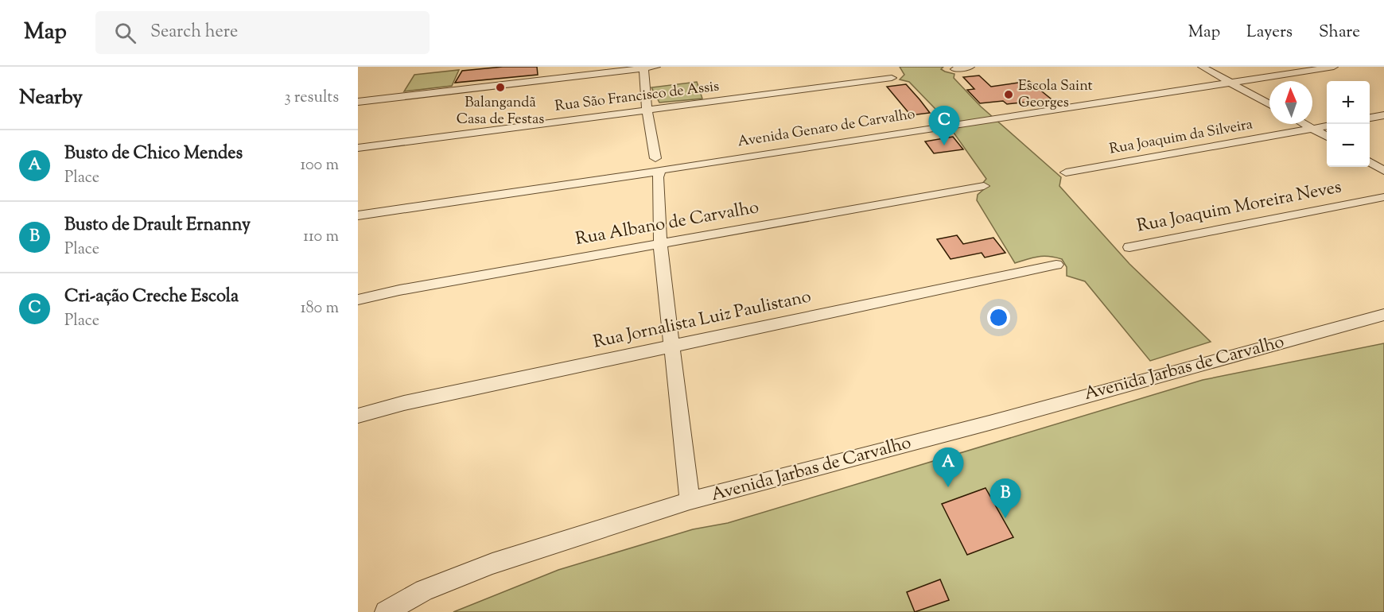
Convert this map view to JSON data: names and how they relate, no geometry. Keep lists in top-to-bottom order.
{
  "streets": {
    "street": [
      "Rua São Francisco de Assis",
      "Avenida Genaro de Carvalho",
      "Rua Joaquim da Silveira",
      "Rua Joaquim Moreira Neves",
      "Rua Albano de Carvalho",
      "Rua Jornalista Luiz Paulistano",
      "Avenida Jarbas de Carvalho"
    ]
  },
  "places": ["Balangandã Casa de Festas", "Escola Saint Georges"],
  "north": "top",
  "page": {
    "header": "Map",
    "search": "Search here",
    "nav": ["Map", "Layers", "Share"],
    "heading": ["Nearby", "3 results"],
    "map_buttons": ["+", "−"],
    "pins": ["C", "A", "B"],
    "list": [
      {
        "mark": "A",
        "name": "Busto de Chico Mendes",
        "note": "Place",
        "value": "100 m"
      },
      {
        "mark": "B",
        "name": "Busto de Drault Ernanny",
        "note": "Place",
        "value": "110 m"
      },
      {
        "mark": "C",
        "name": "Cri-ação Creche Escola",
        "note": "Place",
        "value": "180 m"
      }
    ]
  }
}
